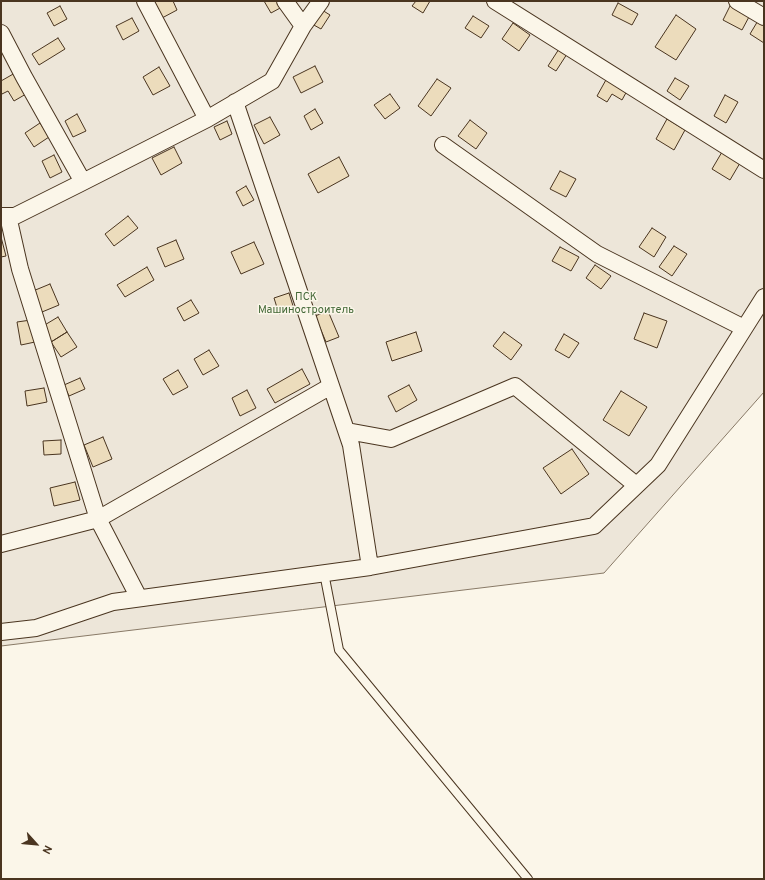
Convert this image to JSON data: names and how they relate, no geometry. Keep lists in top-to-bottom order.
{
  "parks": ["ПСК Машиностроитель"],
  "north": "bottom right"
}
